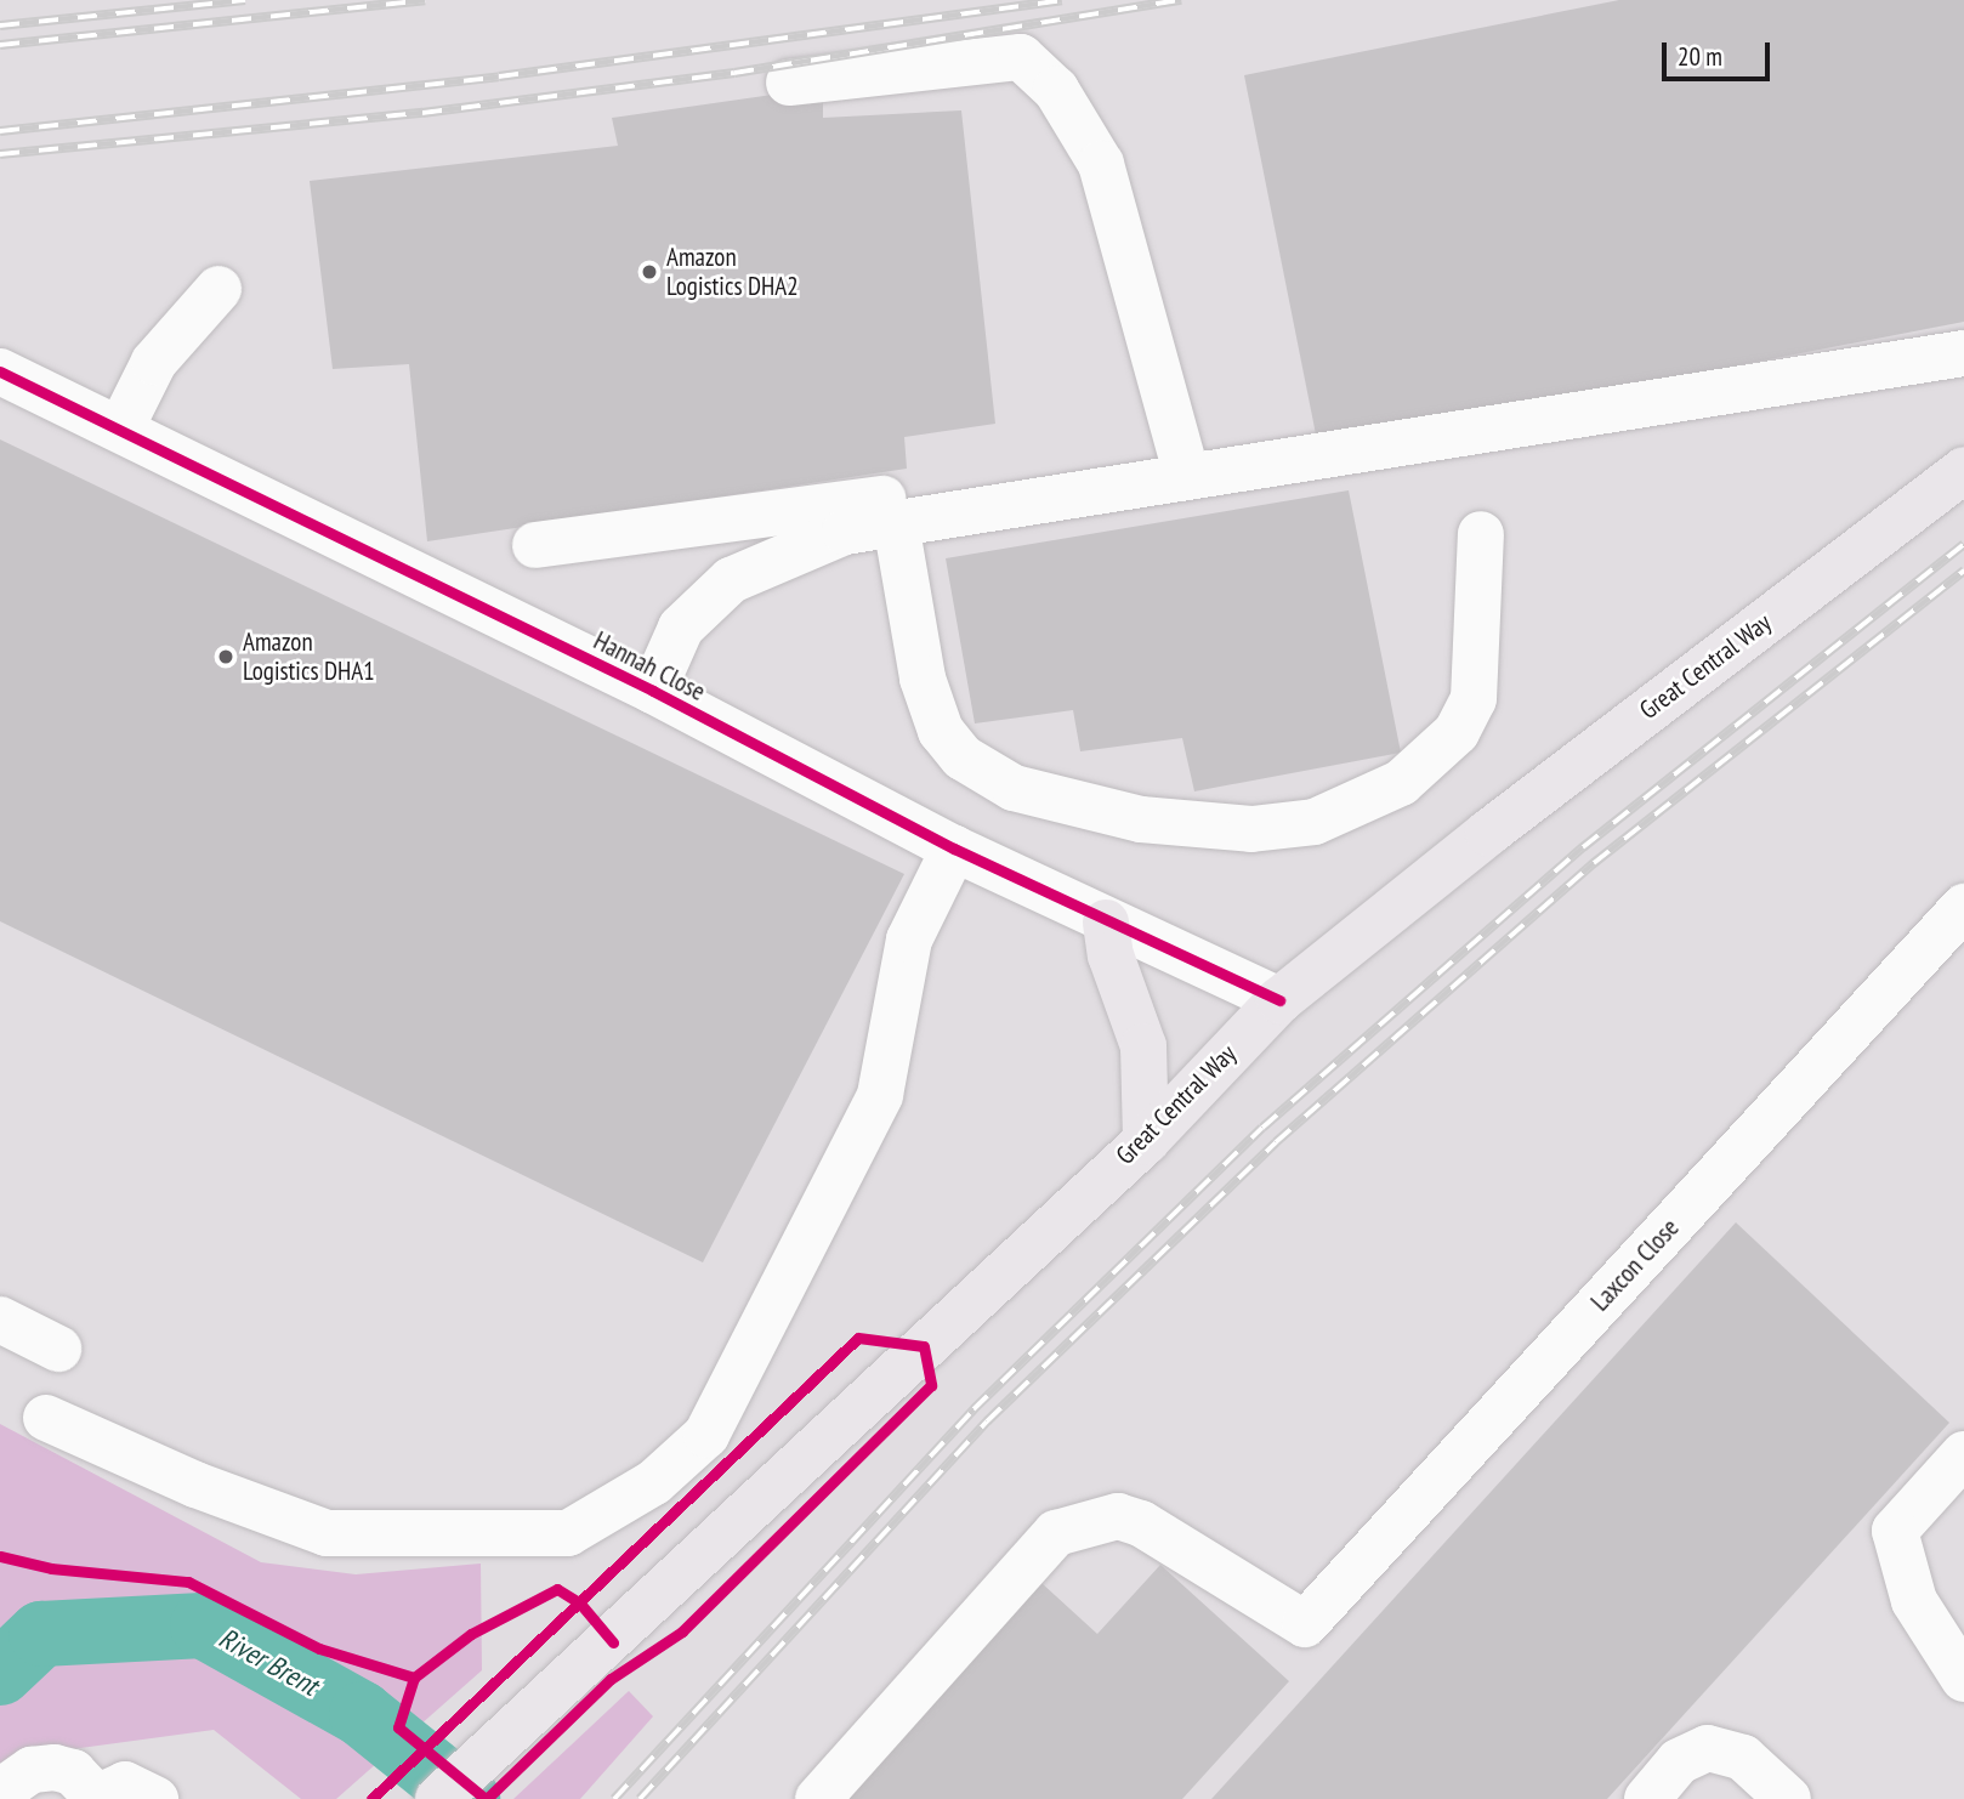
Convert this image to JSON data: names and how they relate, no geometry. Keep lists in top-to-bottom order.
{
  "streets": {
    "main road": ["Great Central Way"],
    "street": ["Hannah Close", "Laxcon Close"]
  },
  "crossings": [
    ["Hannah Close", "Great Central Way"]
  ],
  "water": ["River Brent"],
  "places": ["Amazon Logistics DHA2", "Amazon Logistics DHA1"],
  "scale_bar": "20 m"
}
